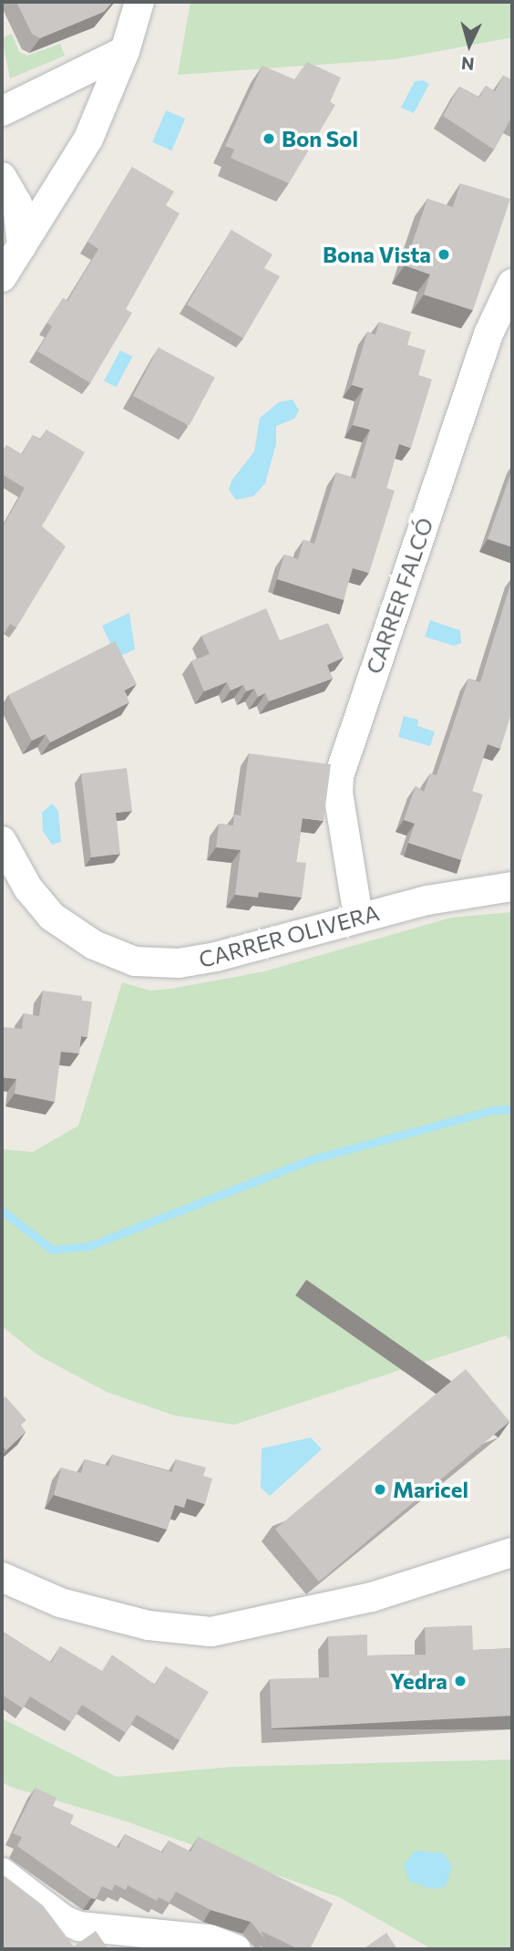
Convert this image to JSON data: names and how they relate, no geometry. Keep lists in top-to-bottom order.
{
  "streets": {
    "street": ["CARRER FALCÓ", "CARRER OLIVERA"]
  },
  "crossings": [
    ["CARRER FALCÓ", "CARRER OLIVERA"]
  ],
  "places": [
    "Bon Sol",
    "Bona Vista",
    "Maricel",
    "Yedra"
  ],
  "north": "bottom"
}
